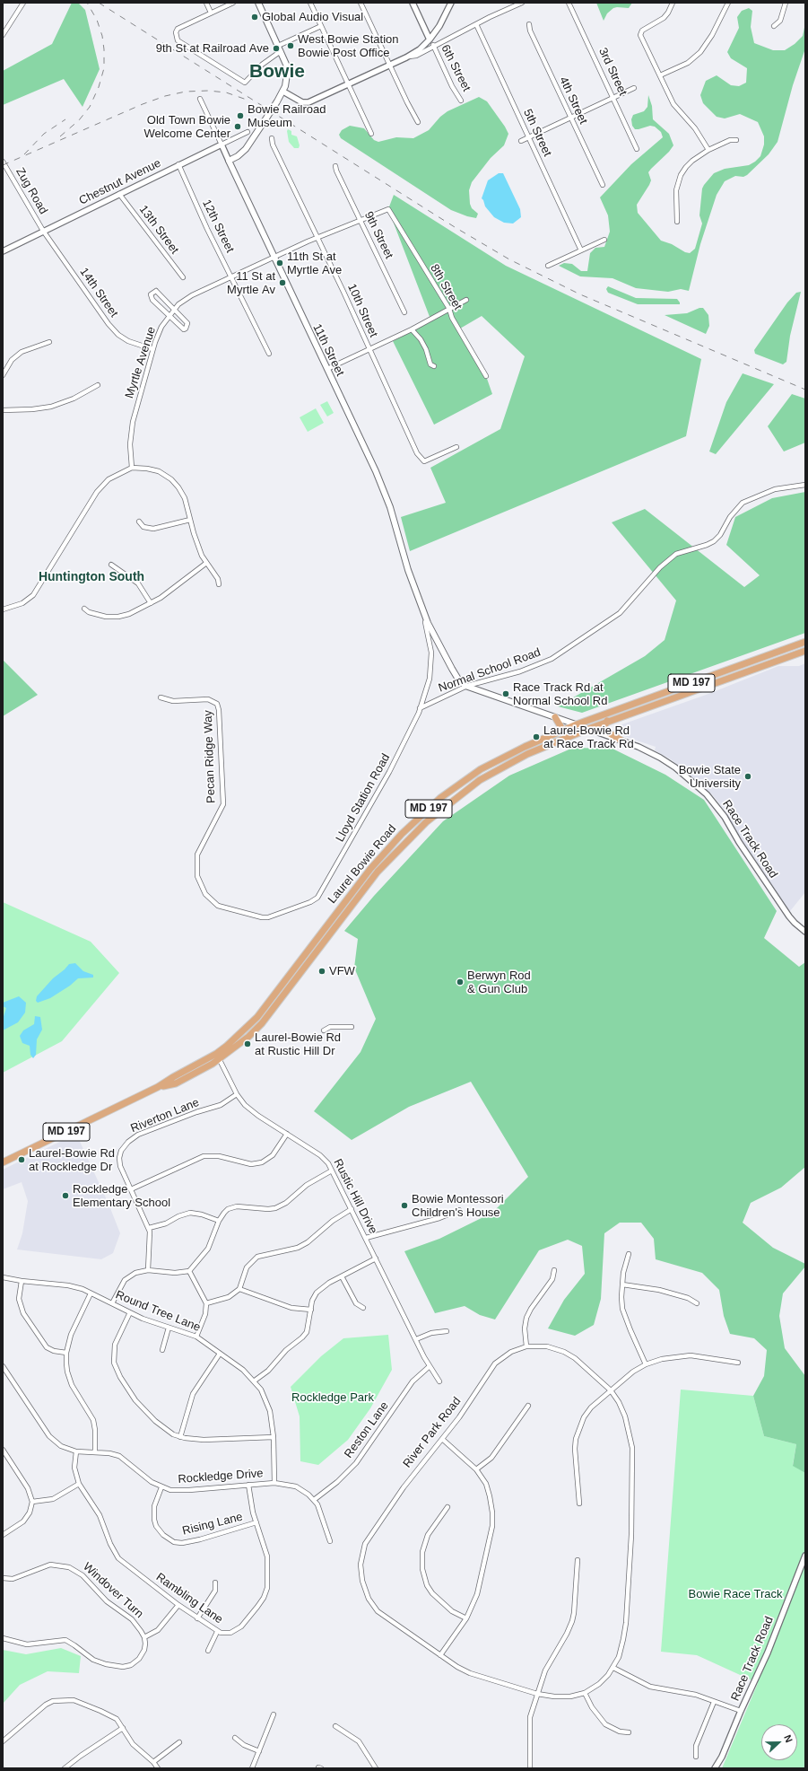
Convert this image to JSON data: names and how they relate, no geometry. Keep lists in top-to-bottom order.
{
  "streets": {
    "main road": [
      "11th Street",
      "MD 197",
      "Race Track Road",
      "Laurel Bowie Road"
    ],
    "street": [
      "6th Street",
      "3rd Street",
      "4th Street",
      "5th Street",
      "Chestnut Avenue",
      "Zug Road",
      "12th Street",
      "13th Street",
      "9th Street",
      "8th Street",
      "14th Street",
      "10th Street",
      "Myrtle Avenue",
      "Normal School Road",
      "Pecan Ridge Way",
      "Lloyd Station Road",
      "Riverton Lane",
      "Rustic Hill Drive",
      "Round Tree Lane",
      "Reston Lane",
      "River Park Road",
      "Rockledge Drive",
      "Rising Lane",
      "Windover Turn",
      "Rambling Lane"
    ]
  },
  "crossings": [
    ["Chestnut Avenue", "Zug Road"],
    ["Chestnut Avenue", "12th Street"],
    ["Chestnut Avenue", "13th Street"],
    ["Chestnut Avenue", "14th Street"],
    ["Chestnut Avenue", "11th Street"],
    ["Zug Road", "14th Street"],
    ["12th Street", "Myrtle Avenue"],
    ["9th Street", "Myrtle Avenue"],
    ["8th Street", "Myrtle Avenue"],
    ["14th Street", "Myrtle Avenue"],
    ["10th Street", "Myrtle Avenue"],
    ["11th Street", "Myrtle Avenue"],
    ["11th Street", "Lloyd Station Road"],
    ["11th Street", "Race Track Road"],
    ["Normal School Road", "Lloyd Station Road"],
    ["Normal School Road", "Race Track Road"],
    ["Pecan Ridge Way", "Lloyd Station Road"],
    ["Lloyd Station Road", "Race Track Road"],
    ["Race Track Road", "Laurel Bowie Road"],
    ["Laurel Bowie Road", "Rustic Hill Drive"],
    ["Riverton Lane", "Rustic Hill Drive"],
    ["Rustic Hill Drive", "Reston Lane"],
    ["Round Tree Lane", "Rockledge Drive"],
    ["Reston Lane", "Rockledge Drive"],
    ["Rockledge Drive", "Rising Lane"],
    ["Rockledge Drive", "Rambling Lane"],
    ["Rising Lane", "Rambling Lane"]
  ],
  "districts": ["Bowie", "Huntington South"],
  "parks": ["Rockledge Park", "Bowie Race Track"],
  "places": [
    "Global Audio Visual",
    "West Bowie Station Bowie Post Office",
    "9th St at Railroad Ave",
    "Bowie Railroad Museum",
    "Old Town Bowie Welcome Center",
    "11th St at Myrtle Ave",
    "11 St at Myrtle Av",
    "Race Track Rd at Normal School Rd",
    "Laurel-Bowie Rd at Race Track Rd",
    "Bowie State University",
    "VFW",
    "Berwyn Rod & Gun Club",
    "Laurel-Bowie Rd at Rustic Hill Dr",
    "Laurel-Bowie Rd at Rockledge Dr",
    "Rockledge Elementary School",
    "Bowie Montessori Children's House"
  ],
  "north": "right"
}
